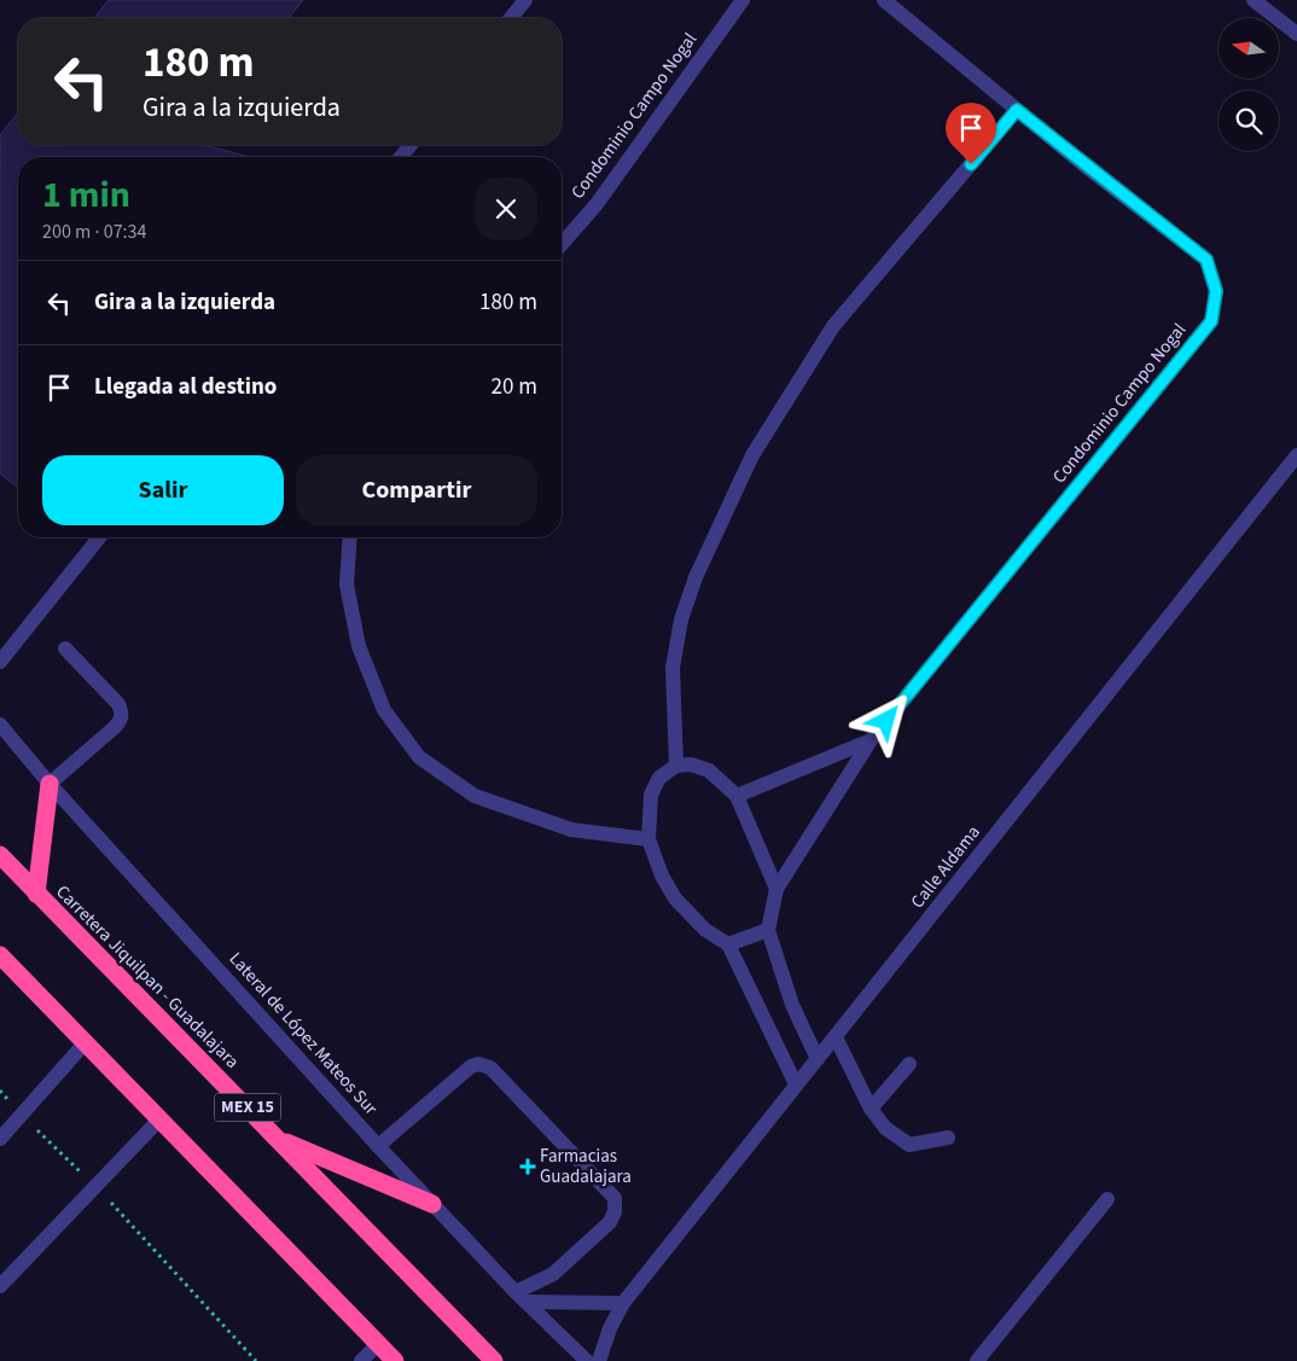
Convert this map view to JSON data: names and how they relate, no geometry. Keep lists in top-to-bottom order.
{
  "streets": {
    "highway": ["Carretera Jiquilpan - Guadalajara", "MEX 15"],
    "street": ["Condominio Campo Nogal", "Calle Aldama", "Lateral de López Mateos Sur"]
  },
  "places": {
    "health": ["Farmacias Guadalajara"]
  },
  "north": "left",
  "page": {
    "turn": ["180 m", "Gira a la izquierda"],
    "heading": ["1 min", "200 m · 07:34"],
    "list": [
      {
        "name": "Gira a la izquierda",
        "value": "180 m"
      },
      {
        "name": "Llegada al destino",
        "value": "20 m"
      }
    ],
    "buttons": ["Salir", "Compartir"]
  }
}
